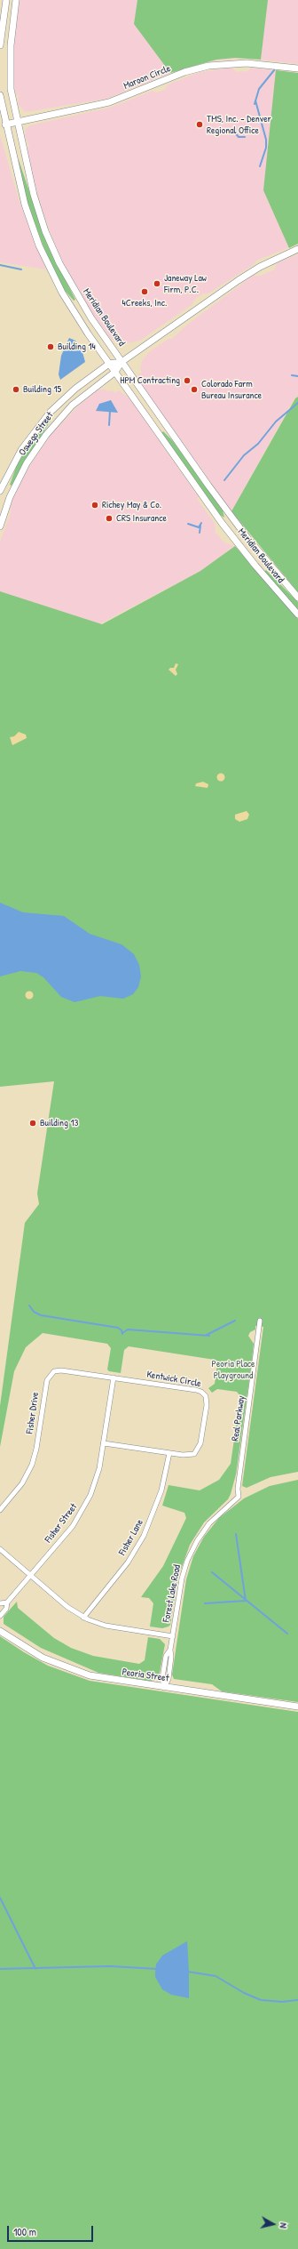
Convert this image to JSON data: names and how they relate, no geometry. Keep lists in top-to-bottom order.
{
  "streets": {
    "main road": [
      "Maroon Circle",
      "Meridian Boulevard",
      "Oswego Street",
      "Peoria Street"
    ],
    "street": [
      "Kentwick Circle",
      "Fisher Drive",
      "Real Parkway",
      "Fisher Street",
      "Fisher Lane",
      "Forest Lake Road"
    ]
  },
  "crossings": [
    ["Maroon Circle", "Meridian Boulevard"],
    ["Meridian Boulevard", "Oswego Street"],
    ["Kentwick Circle", "Fisher Drive"],
    ["Kentwick Circle", "Fisher Street"],
    ["Kentwick Circle", "Fisher Lane"],
    ["Fisher Drive", "Fisher Street"],
    ["Real Parkway", "Forest Lake Road"],
    ["Forest Lake Road", "Peoria Street"]
  ],
  "parks": ["Peoria Place Playground"],
  "places": [
    "TMS, Inc. - Denver Regional Office",
    "Janeway Law Firm, P.C.",
    "4Creeks, Inc.",
    "Building 14",
    "HPM Contracting",
    "Building 15",
    "Colorado Farm Bureau Insurance",
    "Richey May & Co.",
    "CRS Insurance",
    "Building 13"
  ],
  "scale_bar": "100 m",
  "north": "right"
}
